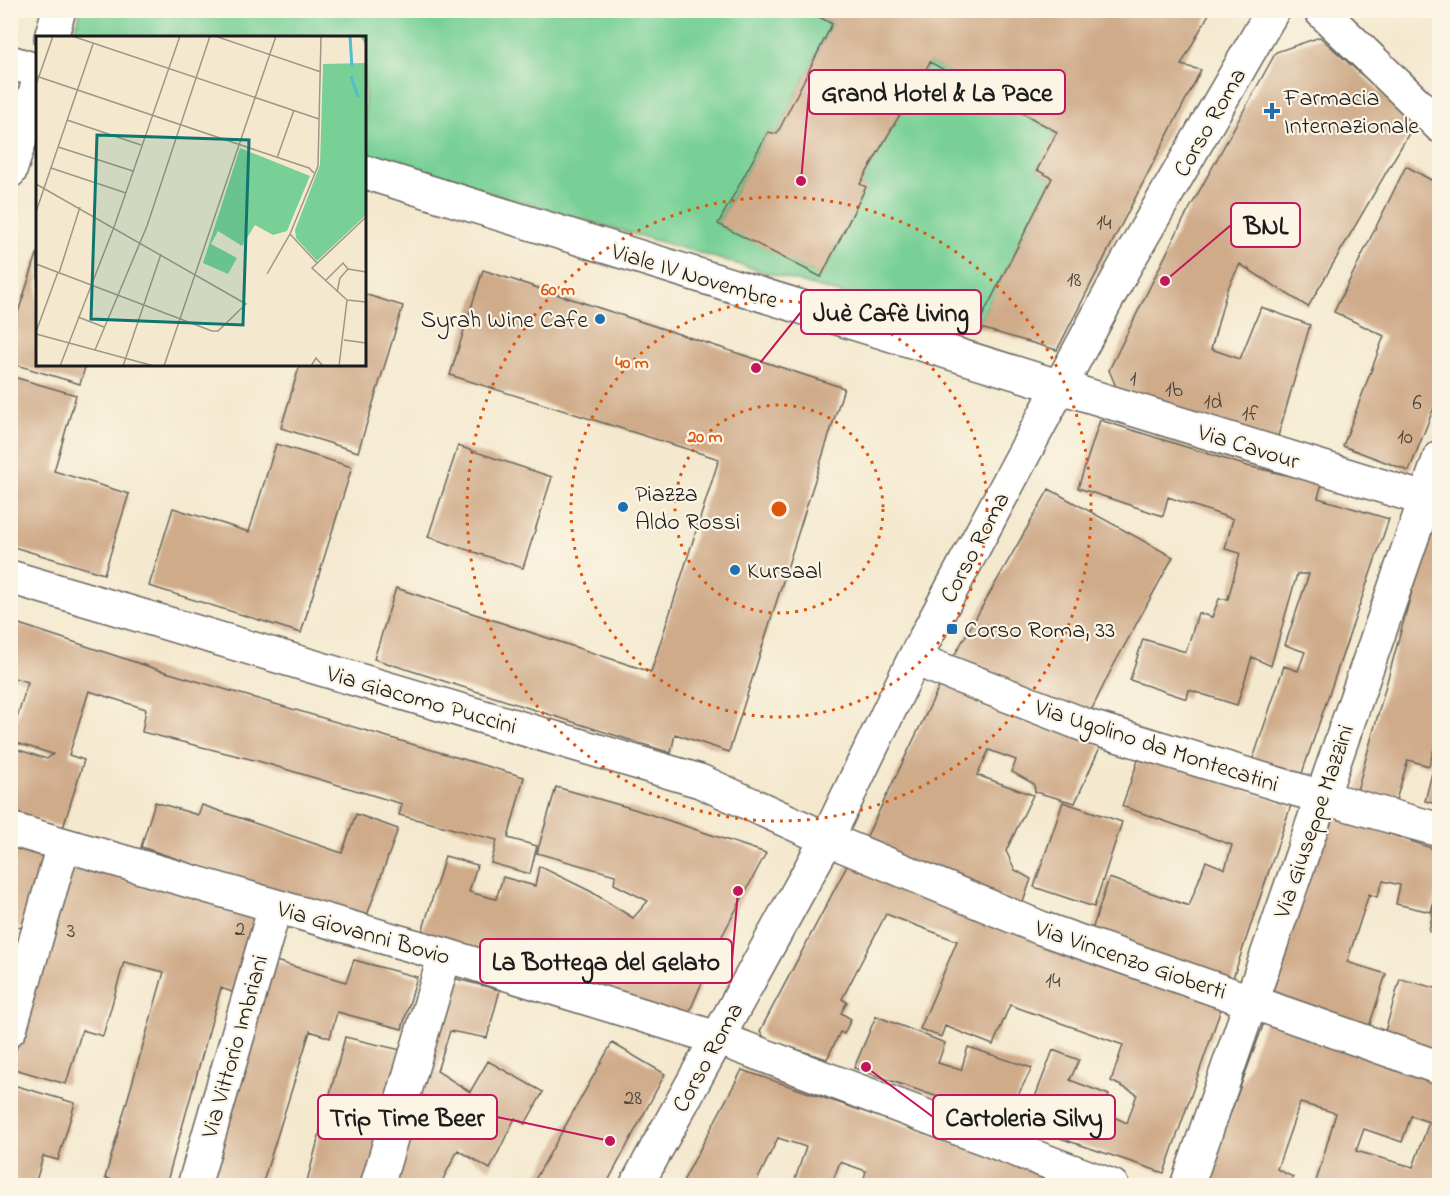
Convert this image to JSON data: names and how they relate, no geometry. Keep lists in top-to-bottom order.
{
  "streets": {
    "street": [
      "Corso Roma",
      "Viale IV Novembre",
      "Via Cavour",
      "Via Giacomo Puccini",
      "Via Ugolino da Montecatini",
      "Via Giuseppe Mazzini",
      "Via Giovanni Bovio",
      "Via Vincenzo Gioberti",
      "Via Vittorio Imbriani"
    ]
  },
  "crossings": [
    ["Corso Roma", "Viale IV Novembre"],
    ["Corso Roma", "Via Cavour"],
    ["Corso Roma", "Via Giacomo Puccini"],
    ["Corso Roma", "Via Ugolino da Montecatini"],
    ["Corso Roma", "Via Giovanni Bovio"],
    ["Corso Roma", "Via Vincenzo Gioberti"],
    ["Viale IV Novembre", "Via Cavour"],
    ["Via Cavour", "Via Giuseppe Mazzini"],
    ["Via Giacomo Puccini", "Via Vincenzo Gioberti"],
    ["Via Ugolino da Montecatini", "Via Giuseppe Mazzini"],
    ["Via Giuseppe Mazzini", "Via Vincenzo Gioberti"],
    ["Via Giovanni Bovio", "Via Vittorio Imbriani"]
  ],
  "places": {
    "health": ["Farmacia Internazionale"],
    "other": [
      "Grand Hotel & La Pace",
      "BNL",
      "Syrah Wine Cafe",
      "Juè Cafè Living",
      "Piazza Aldo Rossi",
      "Kursaal",
      "La Bottega del Gelato",
      "Cartoleria Silvy",
      "Trip Time Beer"
    ],
    "transit": ["Corso Roma, 33"]
  },
  "house_numbers": [
    "14",
    "18",
    "1",
    "1b",
    "1d",
    "6",
    "1f",
    "10",
    "2",
    "3",
    "14",
    "28"
  ],
  "rings": ["60 m", "40 m", "20 m"]
}
